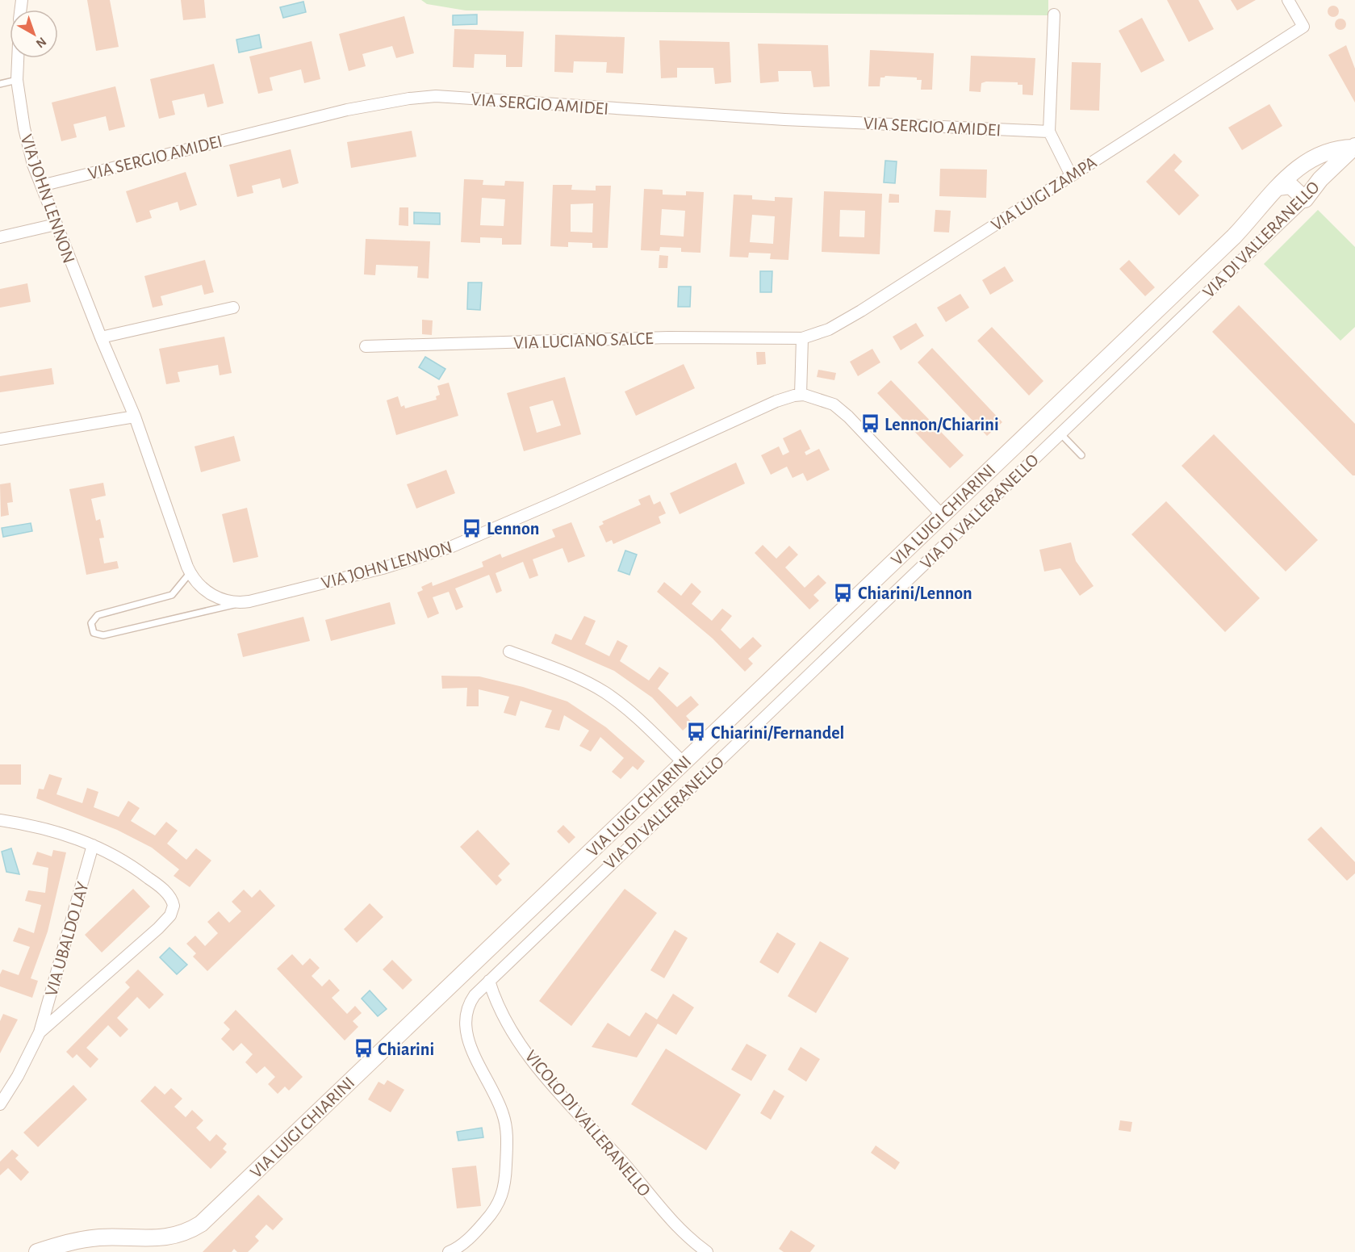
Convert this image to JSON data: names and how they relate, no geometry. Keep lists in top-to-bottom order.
{
  "streets": {
    "street": [
      "VIA SERGIO AMIDEI",
      "VIA LUIGI ZAMPA",
      "VIA JOHN LENNON",
      "VIA DI VALLERANELLO",
      "VIA LUCIANO SALCE",
      "VIA LUIGI CHIARINI",
      "VIA UBALDO LAY",
      "VICOLO DI VALLERANELLO"
    ]
  },
  "crossings": [
    ["VIA SERGIO AMIDEI", "VIA JOHN LENNON"],
    ["VIA LUIGI ZAMPA", "VIA LUCIANO SALCE"],
    ["VIA JOHN LENNON", "VIA LUIGI CHIARINI"],
    ["VIA DI VALLERANELLO", "VICOLO DI VALLERANELLO"]
  ],
  "places": {
    "bus stop": [
      "Lennon/Chiarini",
      "Lennon",
      "Chiarini/Lennon",
      "Chiarini/Fernandel",
      "Chiarini"
    ]
  },
  "north": "bottom right"
}
